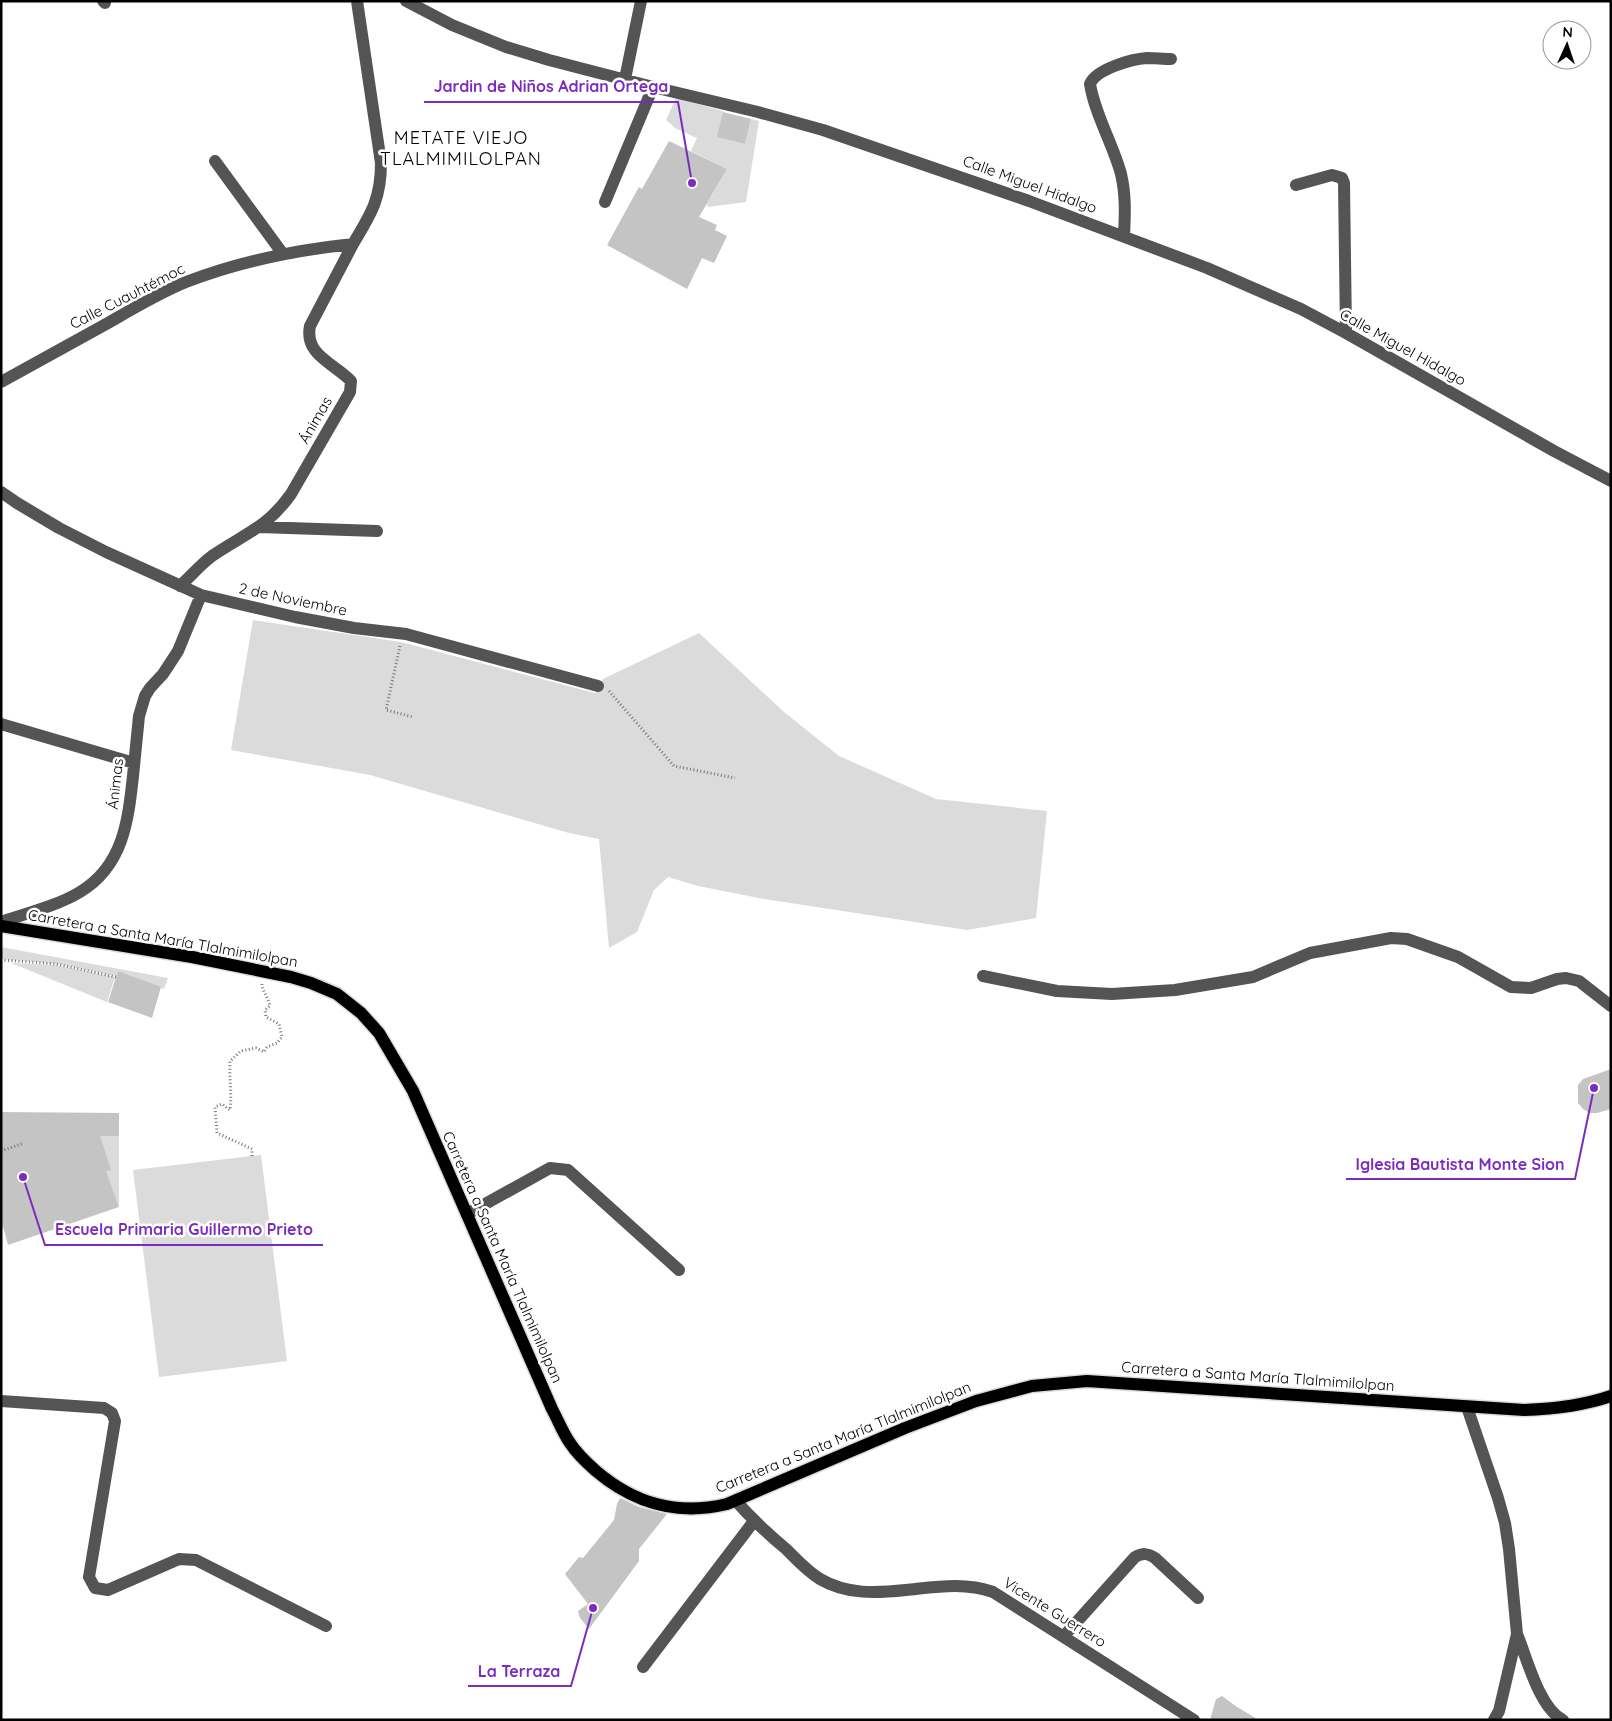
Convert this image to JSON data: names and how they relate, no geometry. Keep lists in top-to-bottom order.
{
  "streets": {
    "main road": ["Carretera a Santa María Tlalmimilolpan"],
    "street": [
      "Calle Miguel Hidalgo",
      "Calle Cuauhtémoc",
      "Ánimas",
      "2 de Noviembre",
      "Vicente Guerrero"
    ]
  },
  "crossings": [
    ["Calle Cuauhtémoc", "Ánimas"],
    ["Ánimas", "2 de Noviembre"],
    ["Carretera a Santa María Tlalmimilolpan", "Vicente Guerrero"]
  ],
  "districts": ["METATE VIEJO TLALMIMILOLPAN"],
  "places": [
    "Jardin de Niños Adrian Ortega",
    "Iglesia Bautista Monte Sion",
    "Escuela Primaria Guillermo Prieto",
    "La Terraza"
  ],
  "north": "top"
}
